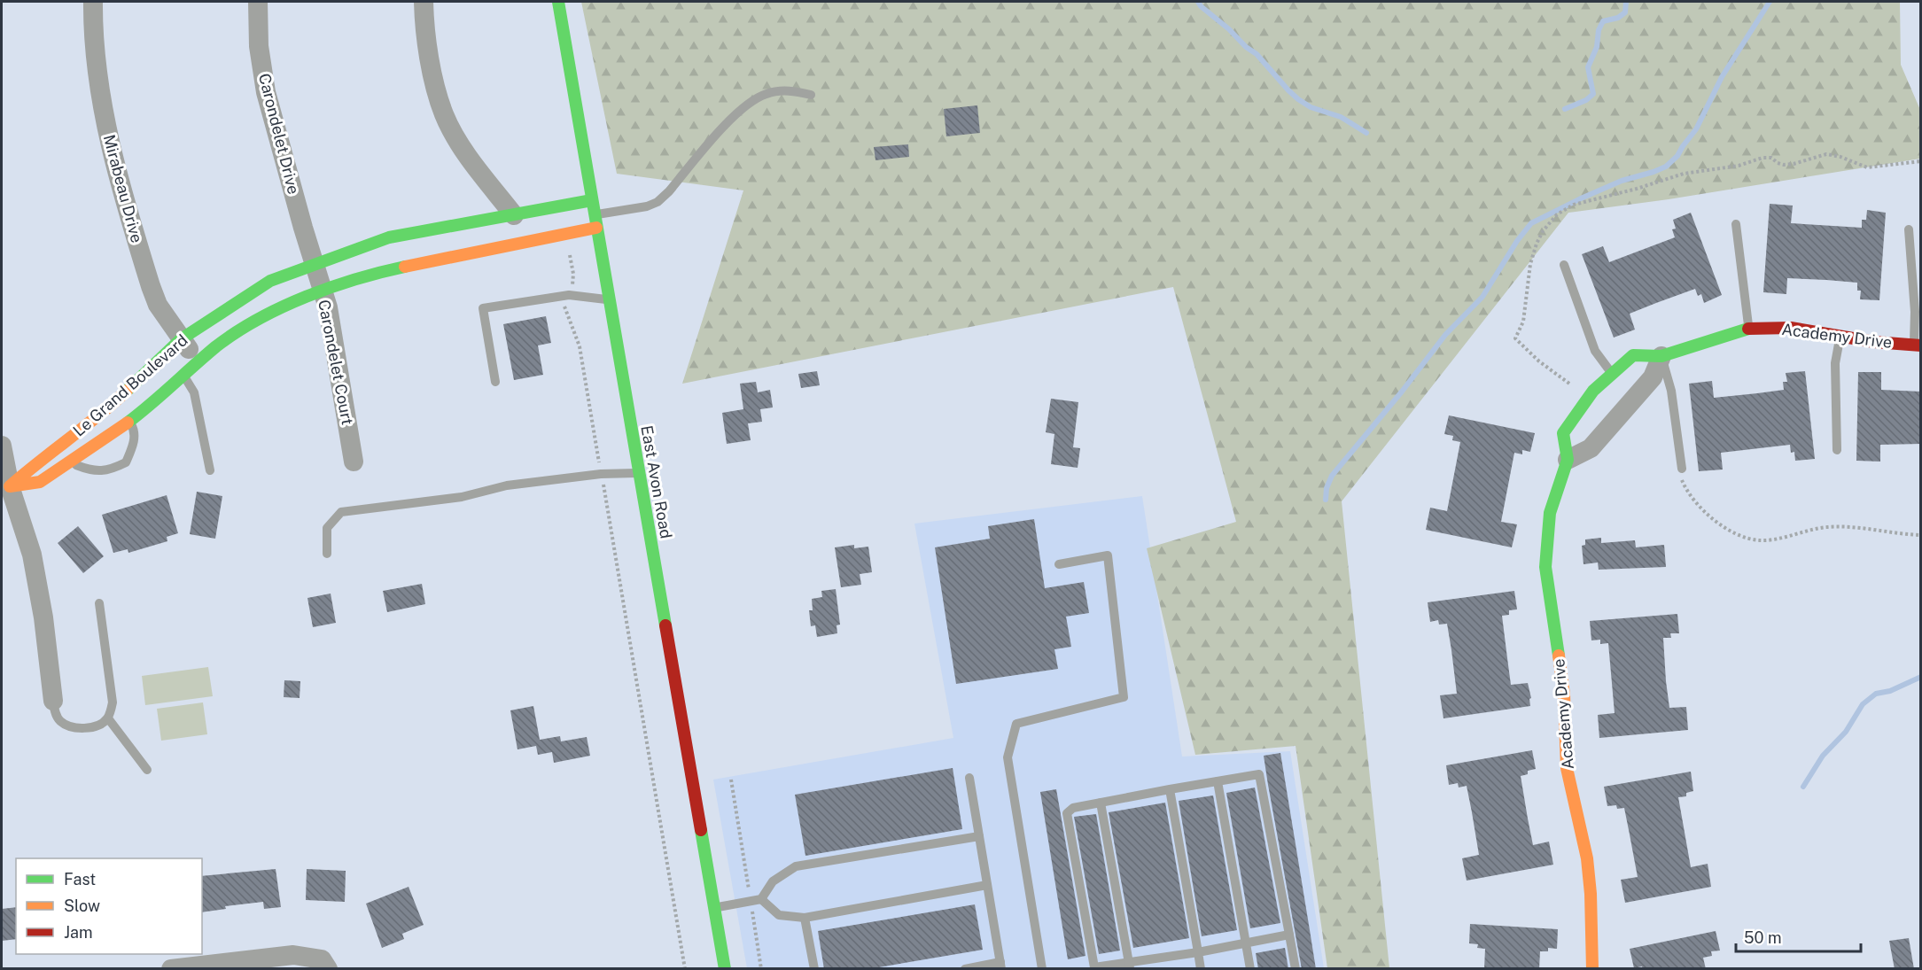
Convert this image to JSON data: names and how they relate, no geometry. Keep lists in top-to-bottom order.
{
  "streets": {
    "street": [
      "Carondelet Drive",
      "Mirabeau Drive",
      "Academy Drive",
      "Carondelet Court",
      "Le Grand Boulevard",
      "East Avon Road"
    ]
  },
  "crossings": [
    ["Carondelet Drive", "Carondelet Court"],
    ["Carondelet Drive", "Le Grand Boulevard"],
    ["Mirabeau Drive", "Le Grand Boulevard"],
    ["Carondelet Court", "Le Grand Boulevard"],
    ["Le Grand Boulevard", "East Avon Road"]
  ],
  "legend": ["Fast", "Slow", "Jam"],
  "scale_bar": "50 m"
}
